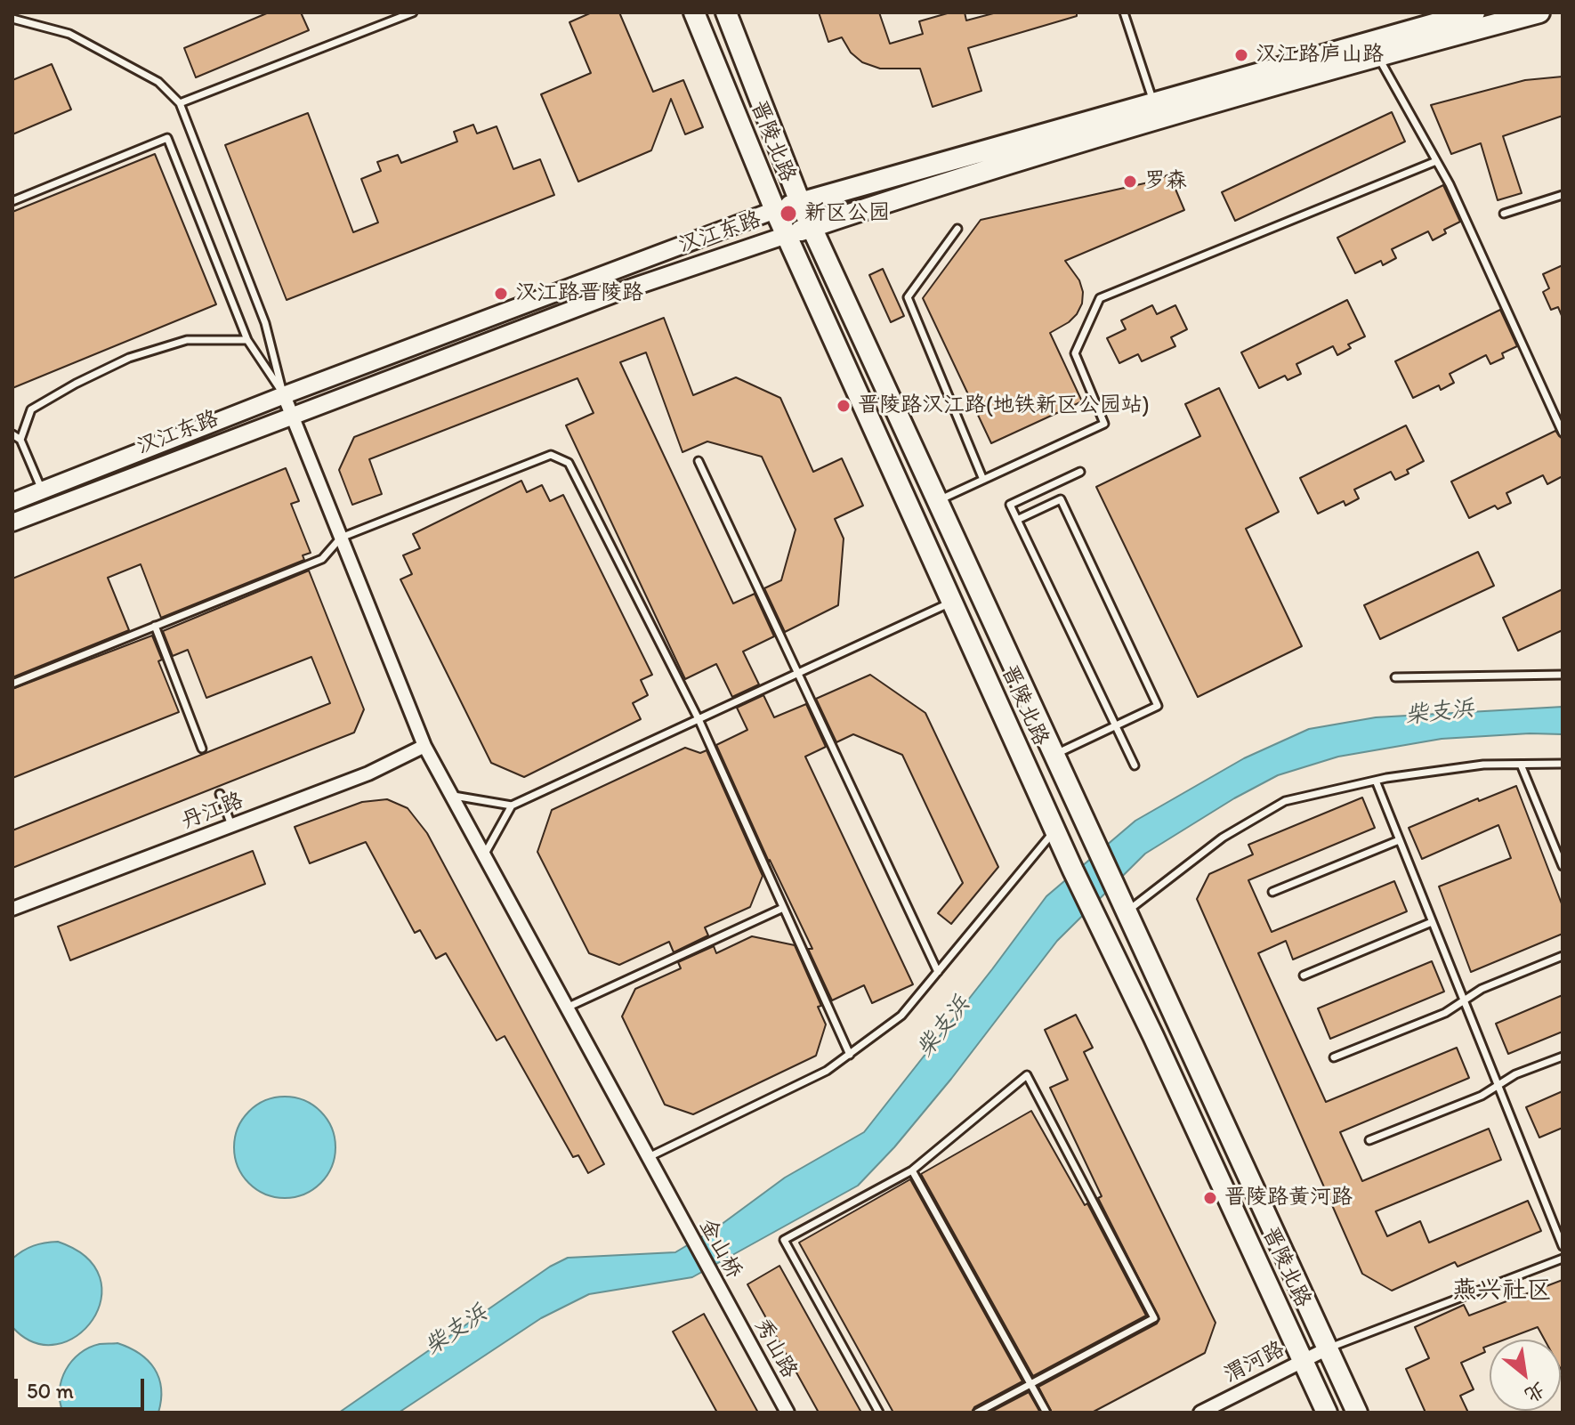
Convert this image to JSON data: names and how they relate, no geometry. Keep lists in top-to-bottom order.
{
  "streets": {
    "main road": ["晋陵北路", "汉江东路"],
    "street": [
      "丹江路",
      "金山桥",
      "秀山路",
      "渭河路"
    ]
  },
  "crossings": [
    ["晋陵北路", "汉江东路"],
    ["晋陵北路", "渭河路"],
    ["汉江东路", "金山桥"],
    ["丹江路", "金山桥"],
    ["金山桥", "秀山路"]
  ],
  "districts": ["燕兴社区"],
  "water": ["柴支浜"],
  "places": [
    "汉江路庐山路",
    "罗森",
    "新区公园",
    "汉江路晋陵路",
    "晋陵路汉江路(地铁新区公园站)",
    "晋陵路黄河路"
  ],
  "scale_bar": "50 m",
  "north": "bottom right"
}
